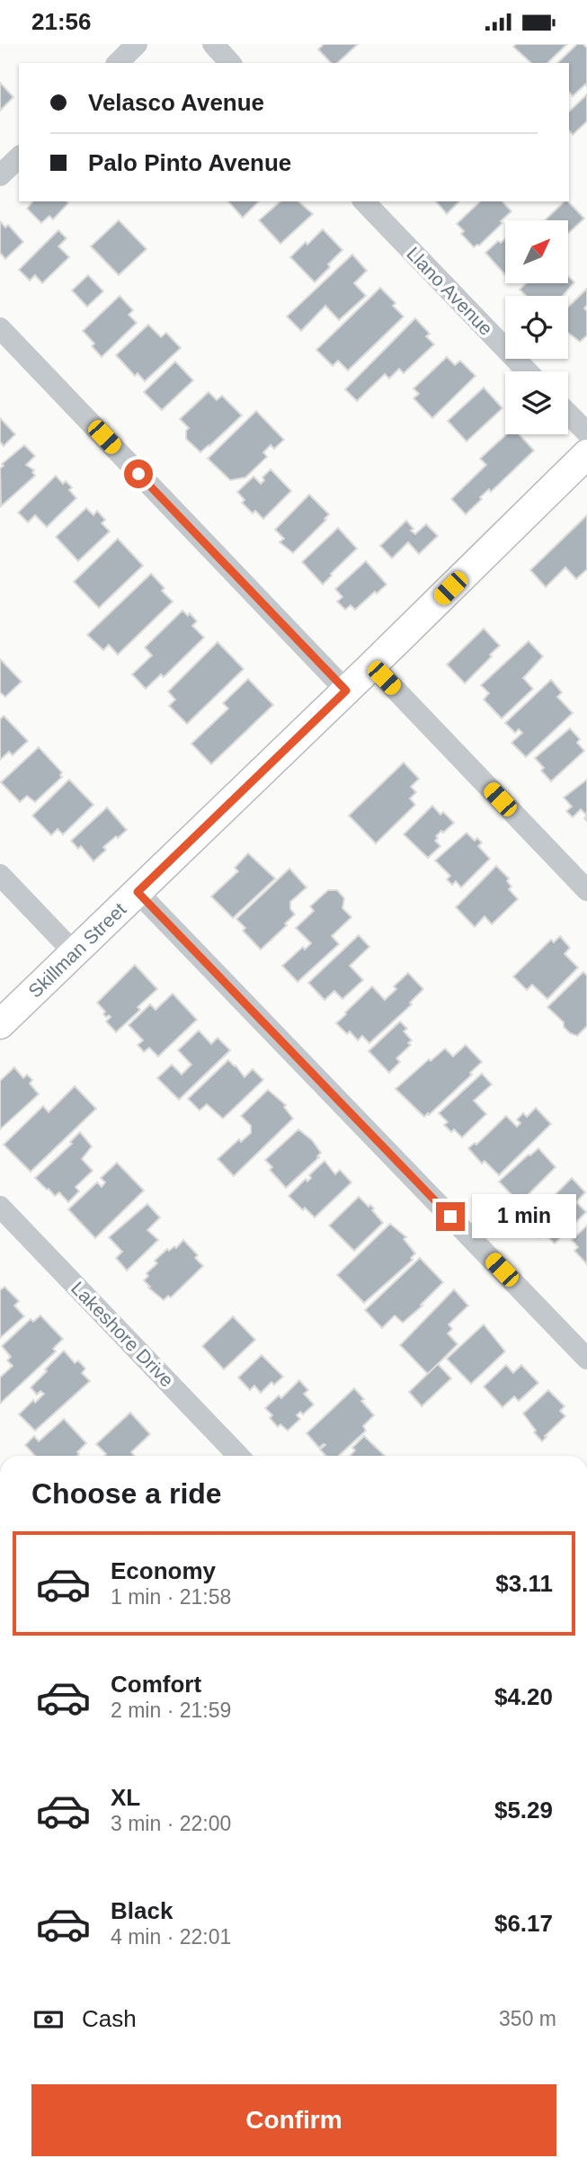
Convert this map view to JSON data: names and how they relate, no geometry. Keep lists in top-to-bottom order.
{
  "streets": {
    "main road": ["Skillman Street"],
    "street": ["Llano Avenue", "Lakeshore Drive"]
  },
  "north": "top right",
  "page": {
    "status": "21:56",
    "banner": ["Velasco Avenue", "Palo Pinto Avenue"],
    "bubble": "1 min",
    "heading": "Choose a ride",
    "list": [
      {
        "name": "Economy",
        "note": "1 min · 21:58",
        "value": "$3.11"
      },
      {
        "name": "Comfort",
        "note": "2 min · 21:59",
        "value": "$4.20"
      },
      {
        "name": "XL",
        "note": "3 min · 22:00",
        "value": "$5.29"
      },
      {
        "name": "Black",
        "note": "4 min · 22:01",
        "value": "$6.17"
      }
    ],
    "pay": ["Cash", "350 m"],
    "buttons": "Confirm"
  }
}
